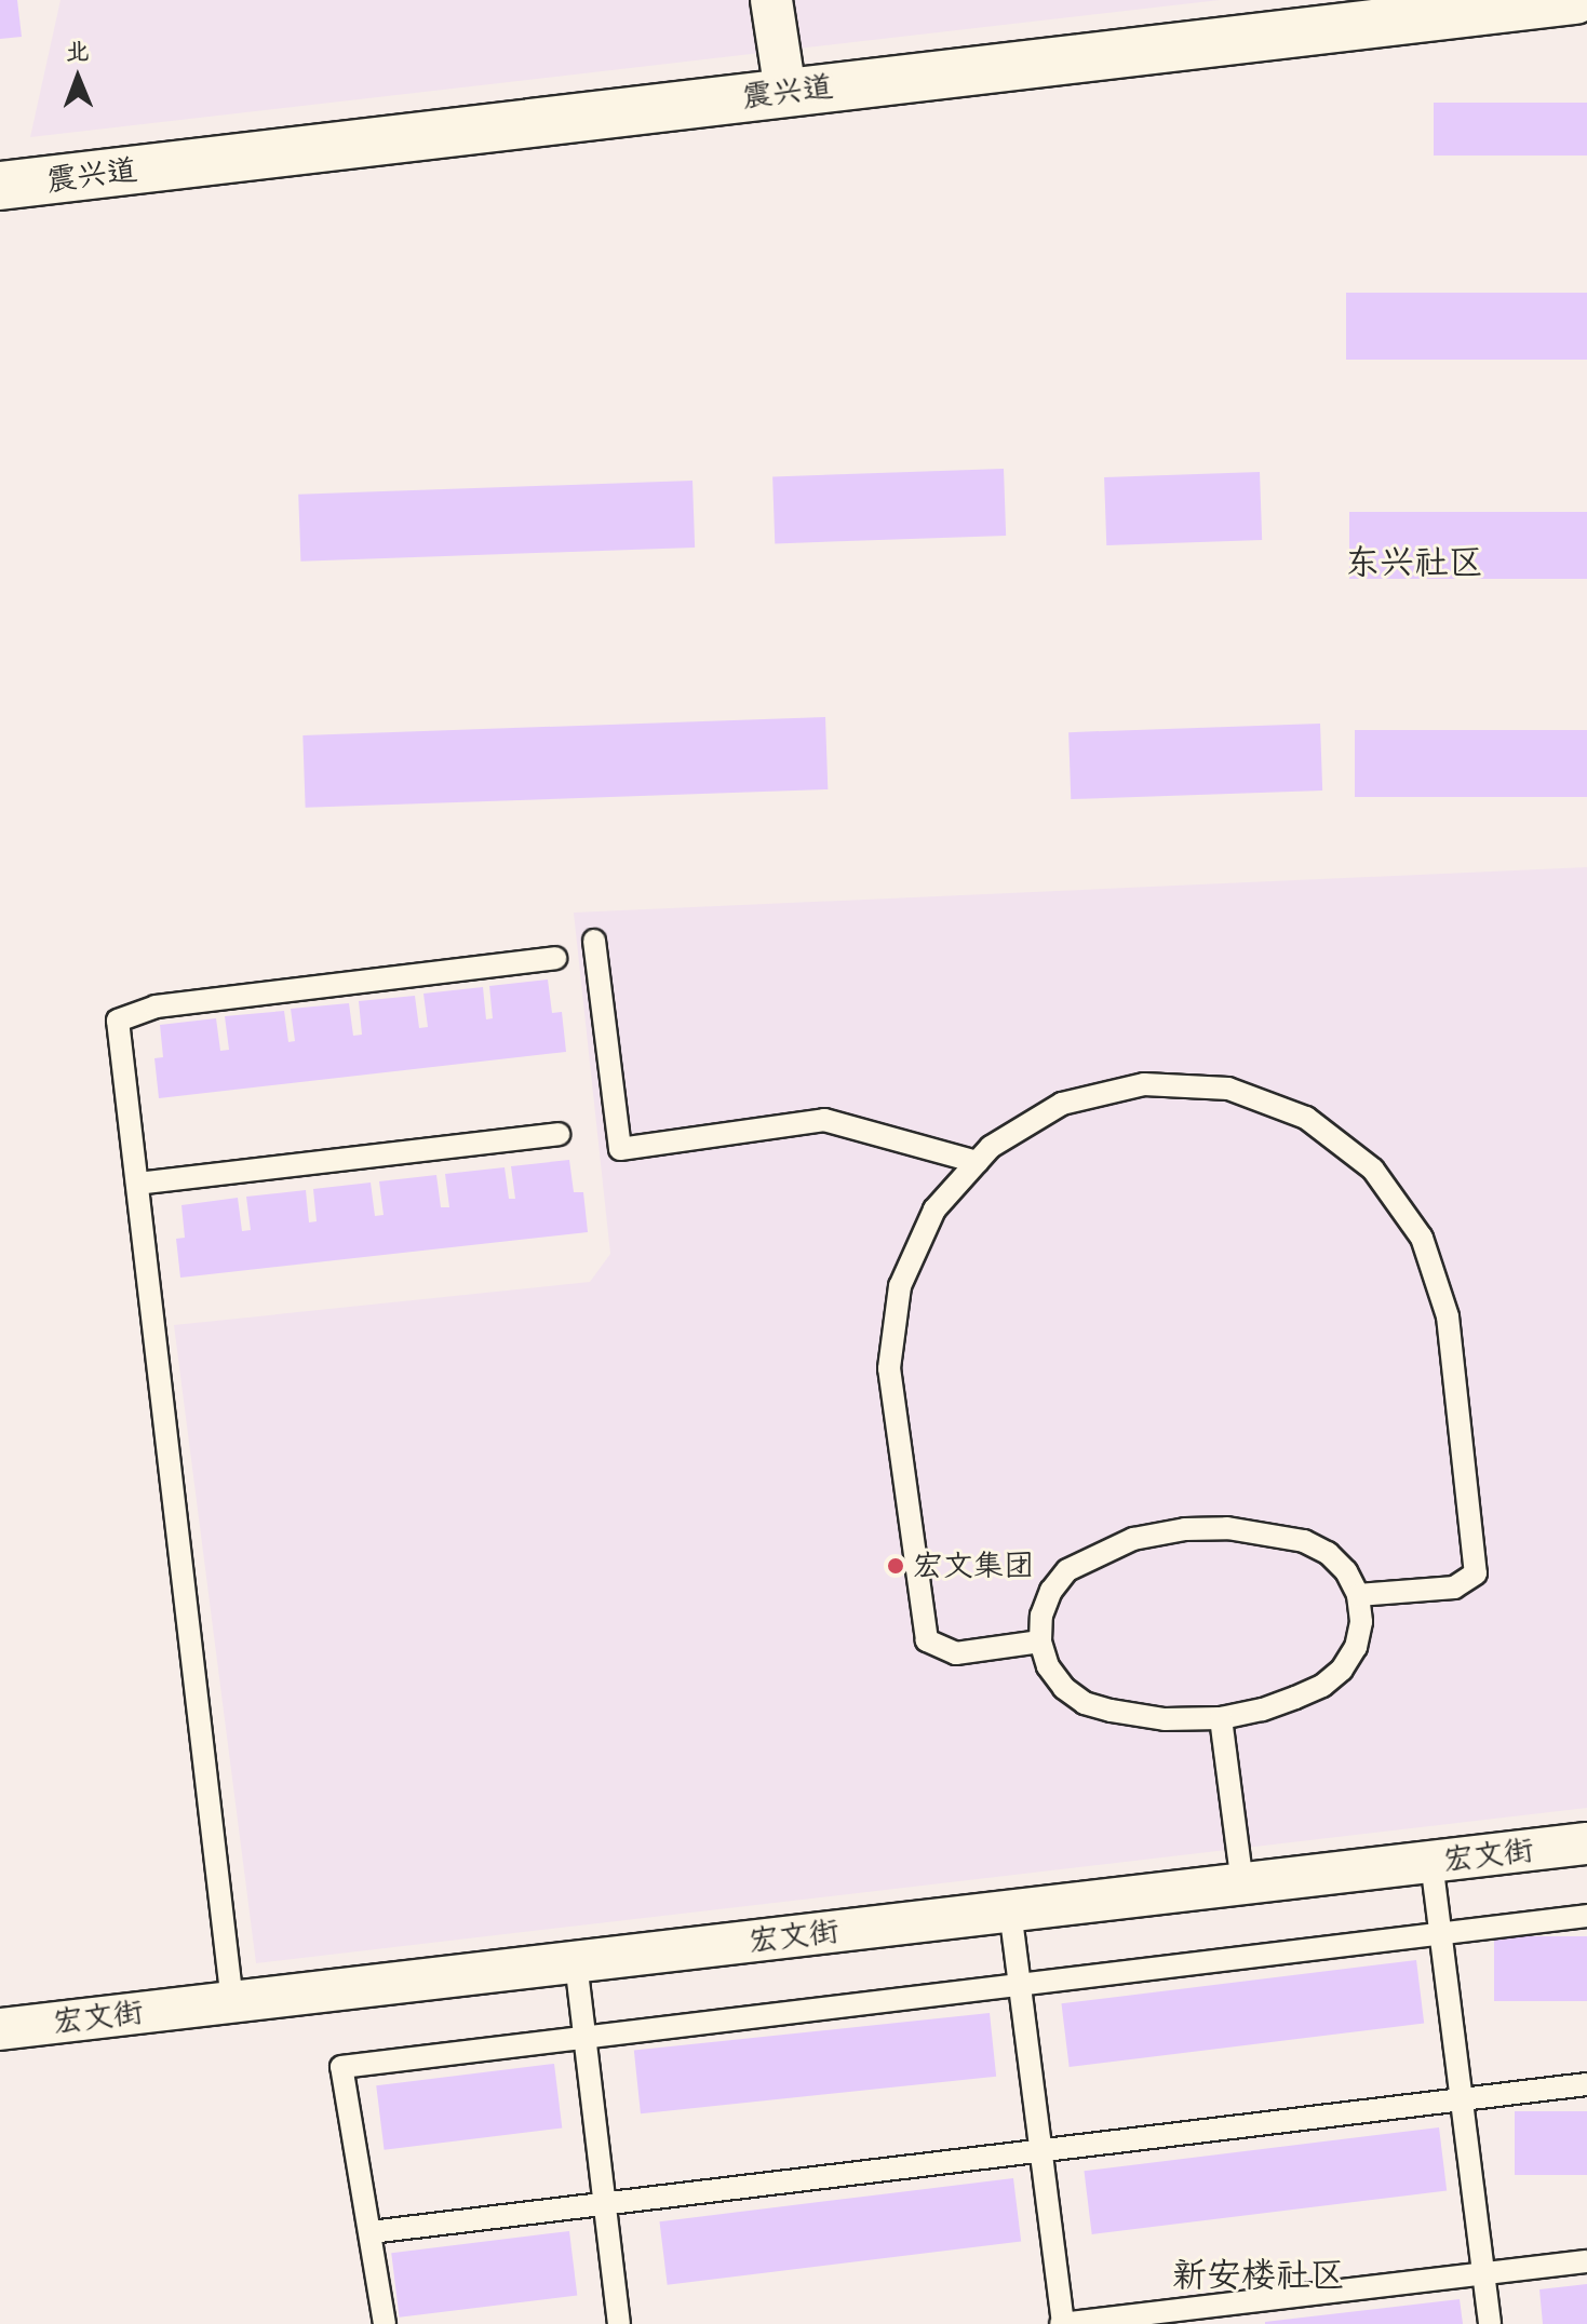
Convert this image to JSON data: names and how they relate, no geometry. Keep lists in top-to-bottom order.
{
  "streets": {
    "street": ["震兴道", "宏文街"]
  },
  "districts": ["东兴社区", "新安楼社区"],
  "places": ["宏文集团"],
  "north": "top"
}
